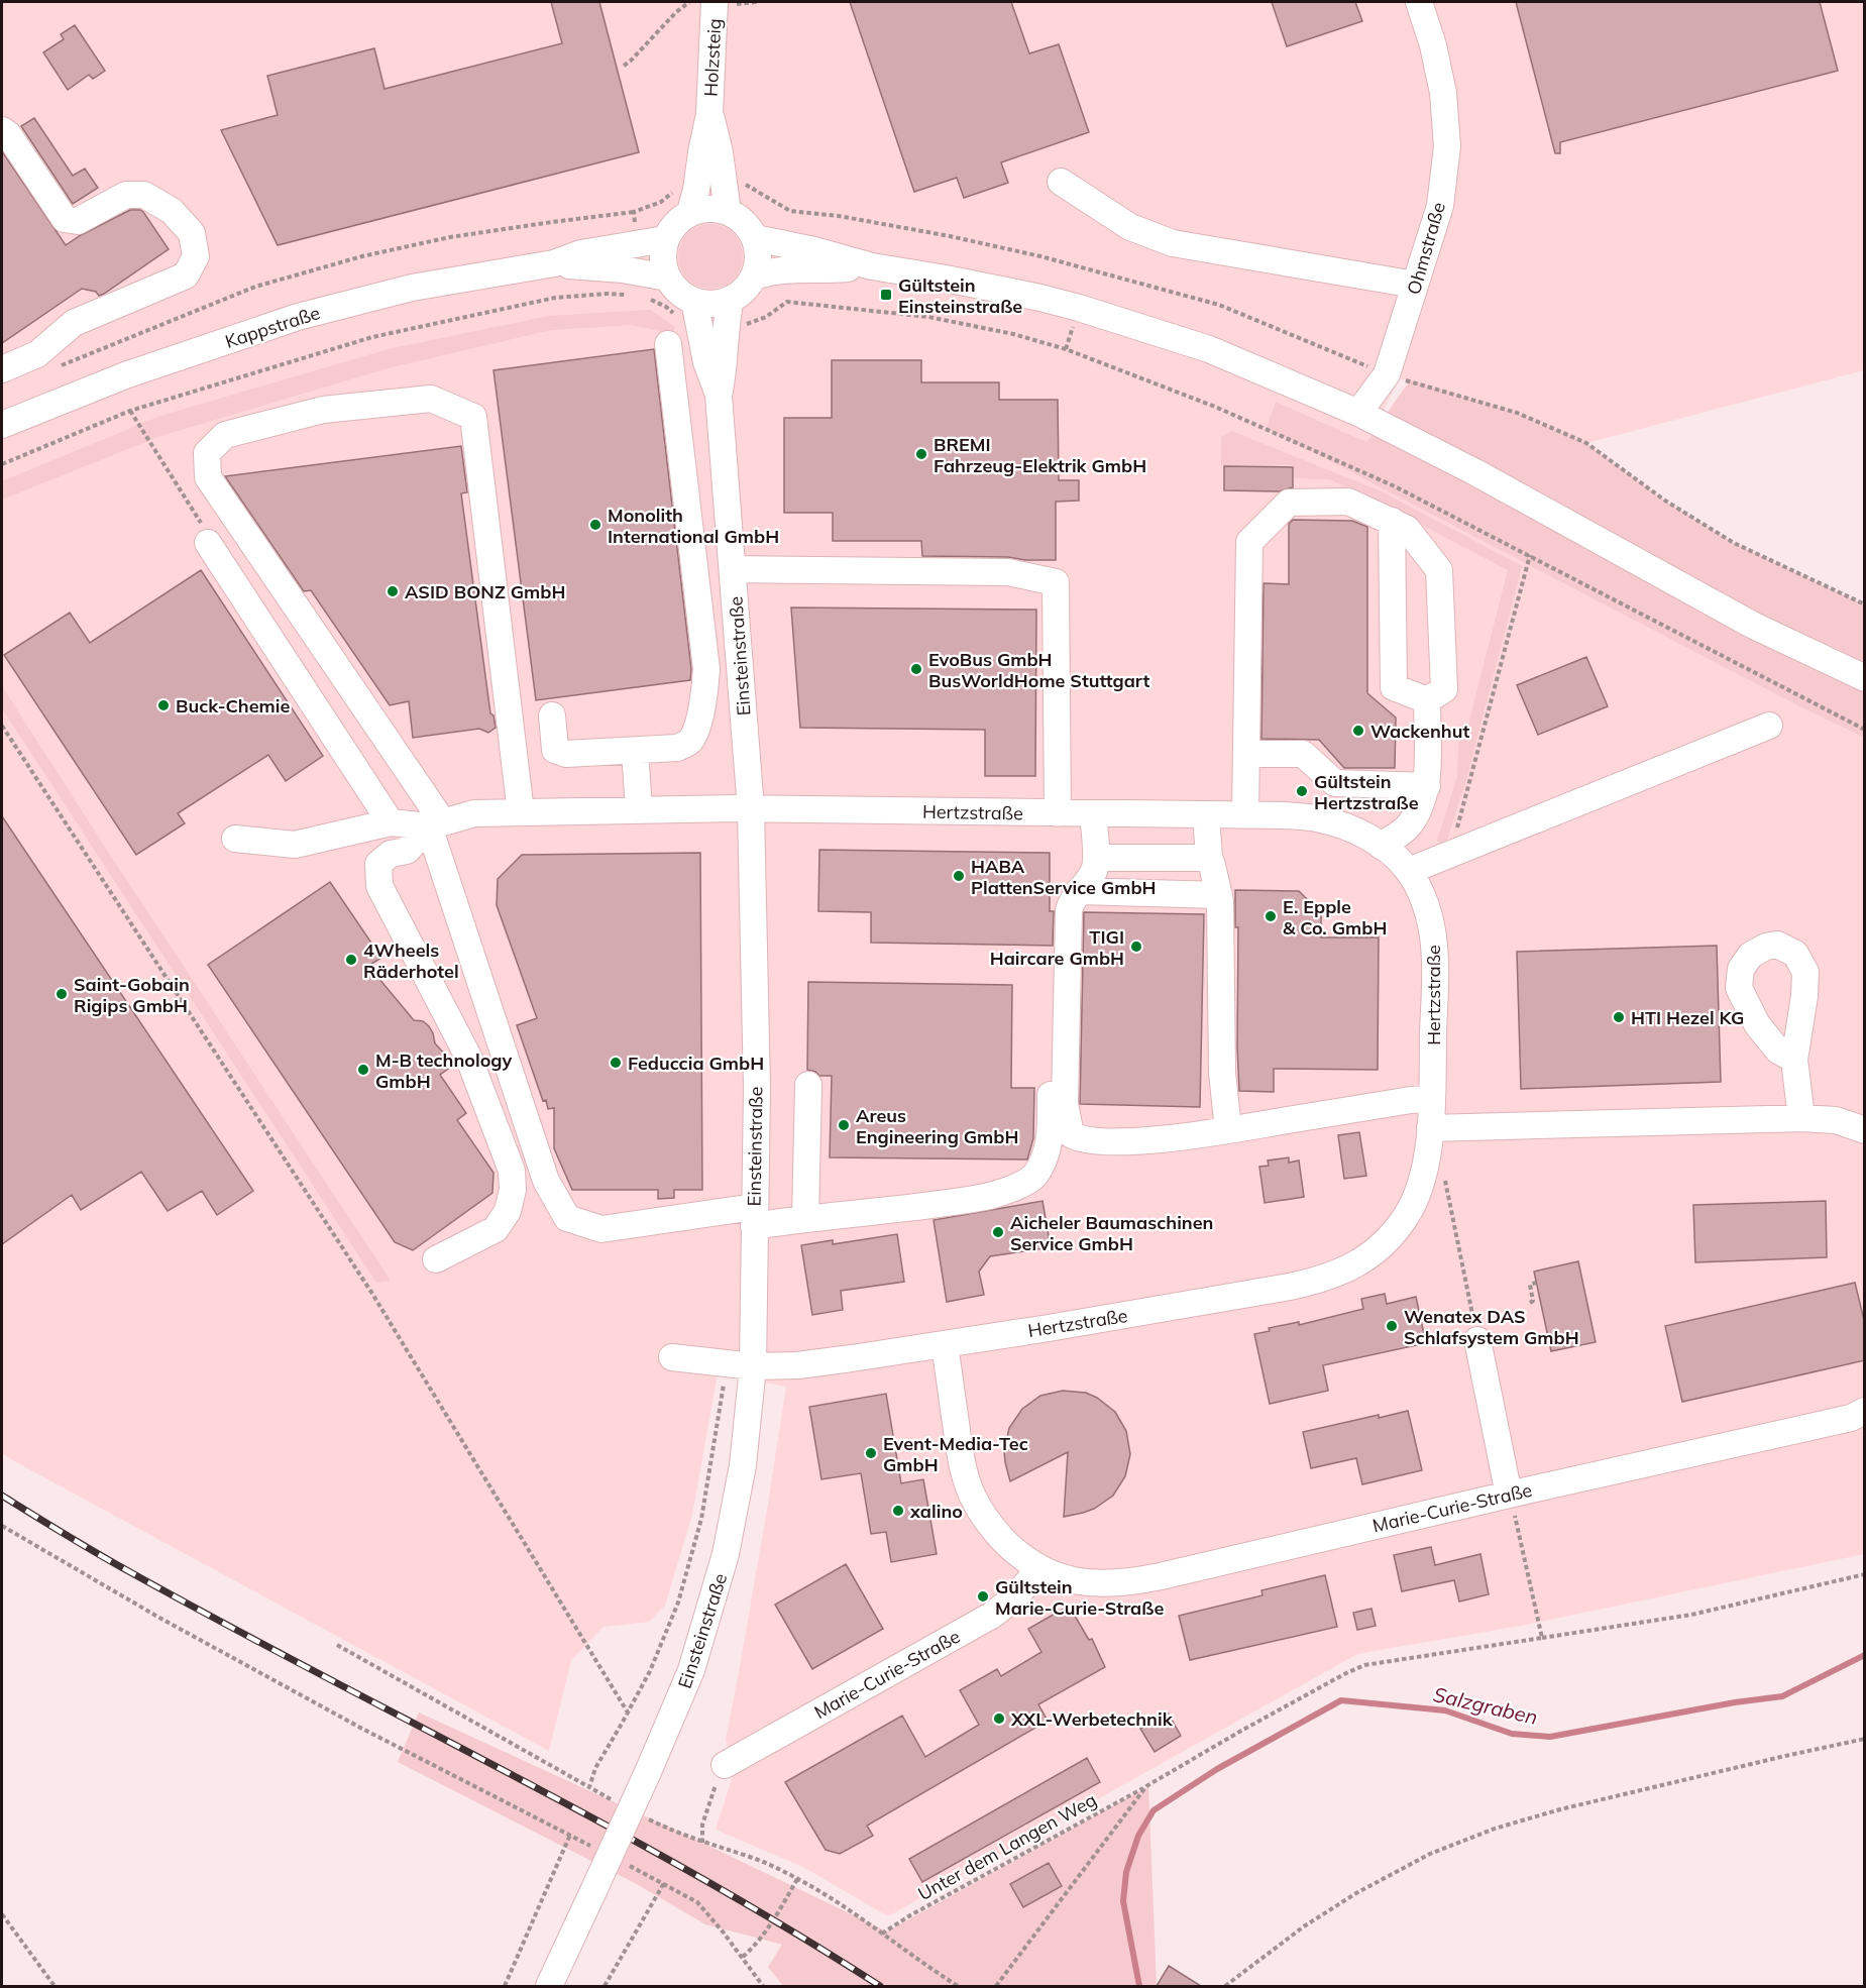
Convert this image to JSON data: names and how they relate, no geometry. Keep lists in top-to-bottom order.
{
  "streets": {
    "street": [
      "Holzsteig",
      "Ohmstraße",
      "Kappstraße",
      "Einsteinstraße",
      "Hertzstraße",
      "Marie-Curie-Straße"
    ],
    "path": ["Unter dem Langen Weg"]
  },
  "crossings": [
    ["Holzsteig", "Kappstraße"],
    ["Holzsteig", "Einsteinstraße"],
    ["Kappstraße", "Einsteinstraße"],
    ["Einsteinstraße", "Hertzstraße"],
    ["Hertzstraße", "Marie-Curie-Straße"]
  ],
  "water": ["Salzgraben"],
  "places": {
    "transit": ["Gültstein Einsteinstraße"],
    "other": [
      "BREMI Fahrzeug-Elektrik GmbH",
      "Monolith International GmbH",
      "ASID BONZ GmbH",
      "EvoBus GmbH BusWorldHome Stuttgart",
      "Buck-Chemie",
      "Wackenhut",
      "Gültstein Hertzstraße",
      "HABA PlattenService GmbH",
      "E. Epple & Co. GmbH",
      "TIGI Haircare GmbH",
      "4Wheels Räderhotel",
      "Saint-Gobain Rigips GmbH",
      "HTI Hezel KG",
      "Feduccia GmbH",
      "M-B technology GmbH",
      "Areus Engineering GmbH",
      "Aicheler Baumaschinen Service GmbH",
      "Wenatex DAS Schlafsystem GmbH",
      "Event-Media-Tec GmbH",
      "xalino",
      "Gültstein Marie-Curie-Straße",
      "XXL-Werbetechnik"
    ]
  }
}
